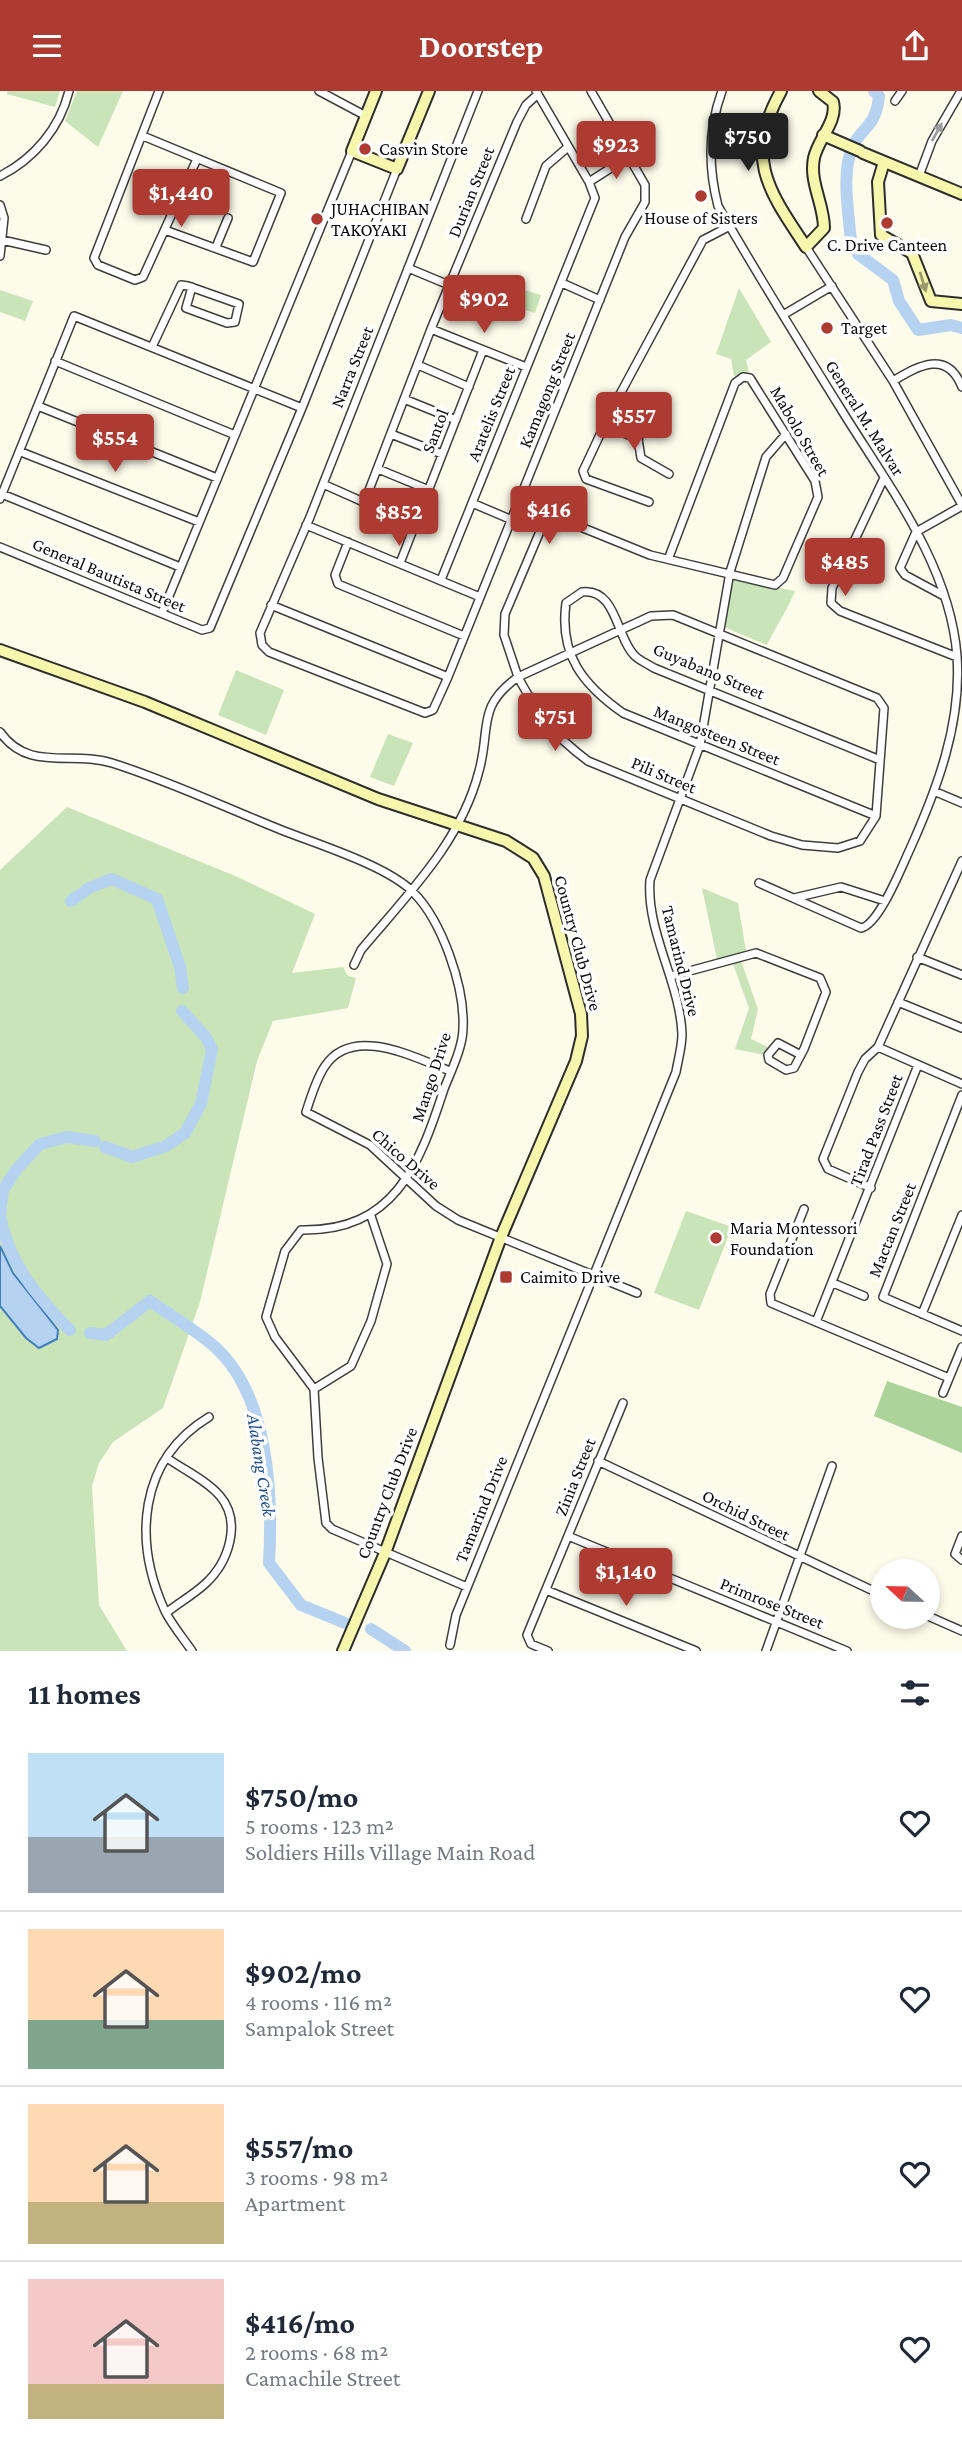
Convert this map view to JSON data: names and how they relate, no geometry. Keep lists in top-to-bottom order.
{
  "streets": {
    "street": [
      "Durian Street",
      "Narra Street",
      "Kamagong Street",
      "Aratelis Street",
      "General M. Malvar",
      "Santol",
      "Mabolo Street",
      "General Bautista Street",
      "Guyabano Street",
      "Mangosteen Street",
      "Pili Street",
      "Country Club Drive",
      "Tamarind Drive",
      "Mango Drive",
      "Tirad Pass Street",
      "Chico Drive",
      "Mactan Street",
      "Zinia Street",
      "Orchid Street",
      "Primrose Street"
    ]
  },
  "crossings": [
    ["Narra Street", "Kamagong Street"],
    ["Mabolo Street", "Pili Street"],
    ["Mabolo Street", "Tamarind Drive"],
    ["Guyabano Street", "Mangosteen Street"],
    ["Guyabano Street", "Tamarind Drive"],
    ["Mangosteen Street", "Pili Street"],
    ["Mangosteen Street", "Tamarind Drive"],
    ["Pili Street", "Tamarind Drive"],
    ["Country Club Drive", "Chico Drive"],
    ["Mango Drive", "Chico Drive"],
    ["Zinia Street", "Orchid Street"],
    ["Zinia Street", "Primrose Street"]
  ],
  "water": ["Alabang Creek"],
  "places": {
    "other": [
      "Casvin Store",
      "House of Sisters",
      "JUHACHIBAN TAKOYAKI",
      "C. Drive Canteen",
      "Target",
      "Maria Montessori Foundation"
    ],
    "transit": ["Caimito Drive"]
  },
  "north": "left",
  "page": {
    "header": "Doorstep",
    "price": [
      "$750",
      "$923",
      "$1,440",
      "$902",
      "$557",
      "$554",
      "$416",
      "$852",
      "$485",
      "$751",
      "$1,140"
    ],
    "heading": "11 homes",
    "list": [
      {
        "name": "$750/mo",
        "note": "5 rooms · 123 m² · Soldiers Hills Village Main Road"
      },
      {
        "name": "$902/mo",
        "note": "4 rooms · 116 m² · Sampalok Street"
      },
      {
        "name": "$557/mo",
        "note": "3 rooms · 98 m² · Apartment"
      },
      {
        "name": "$416/mo",
        "note": "2 rooms · 68 m² · Camachile Street"
      }
    ]
  }
}
